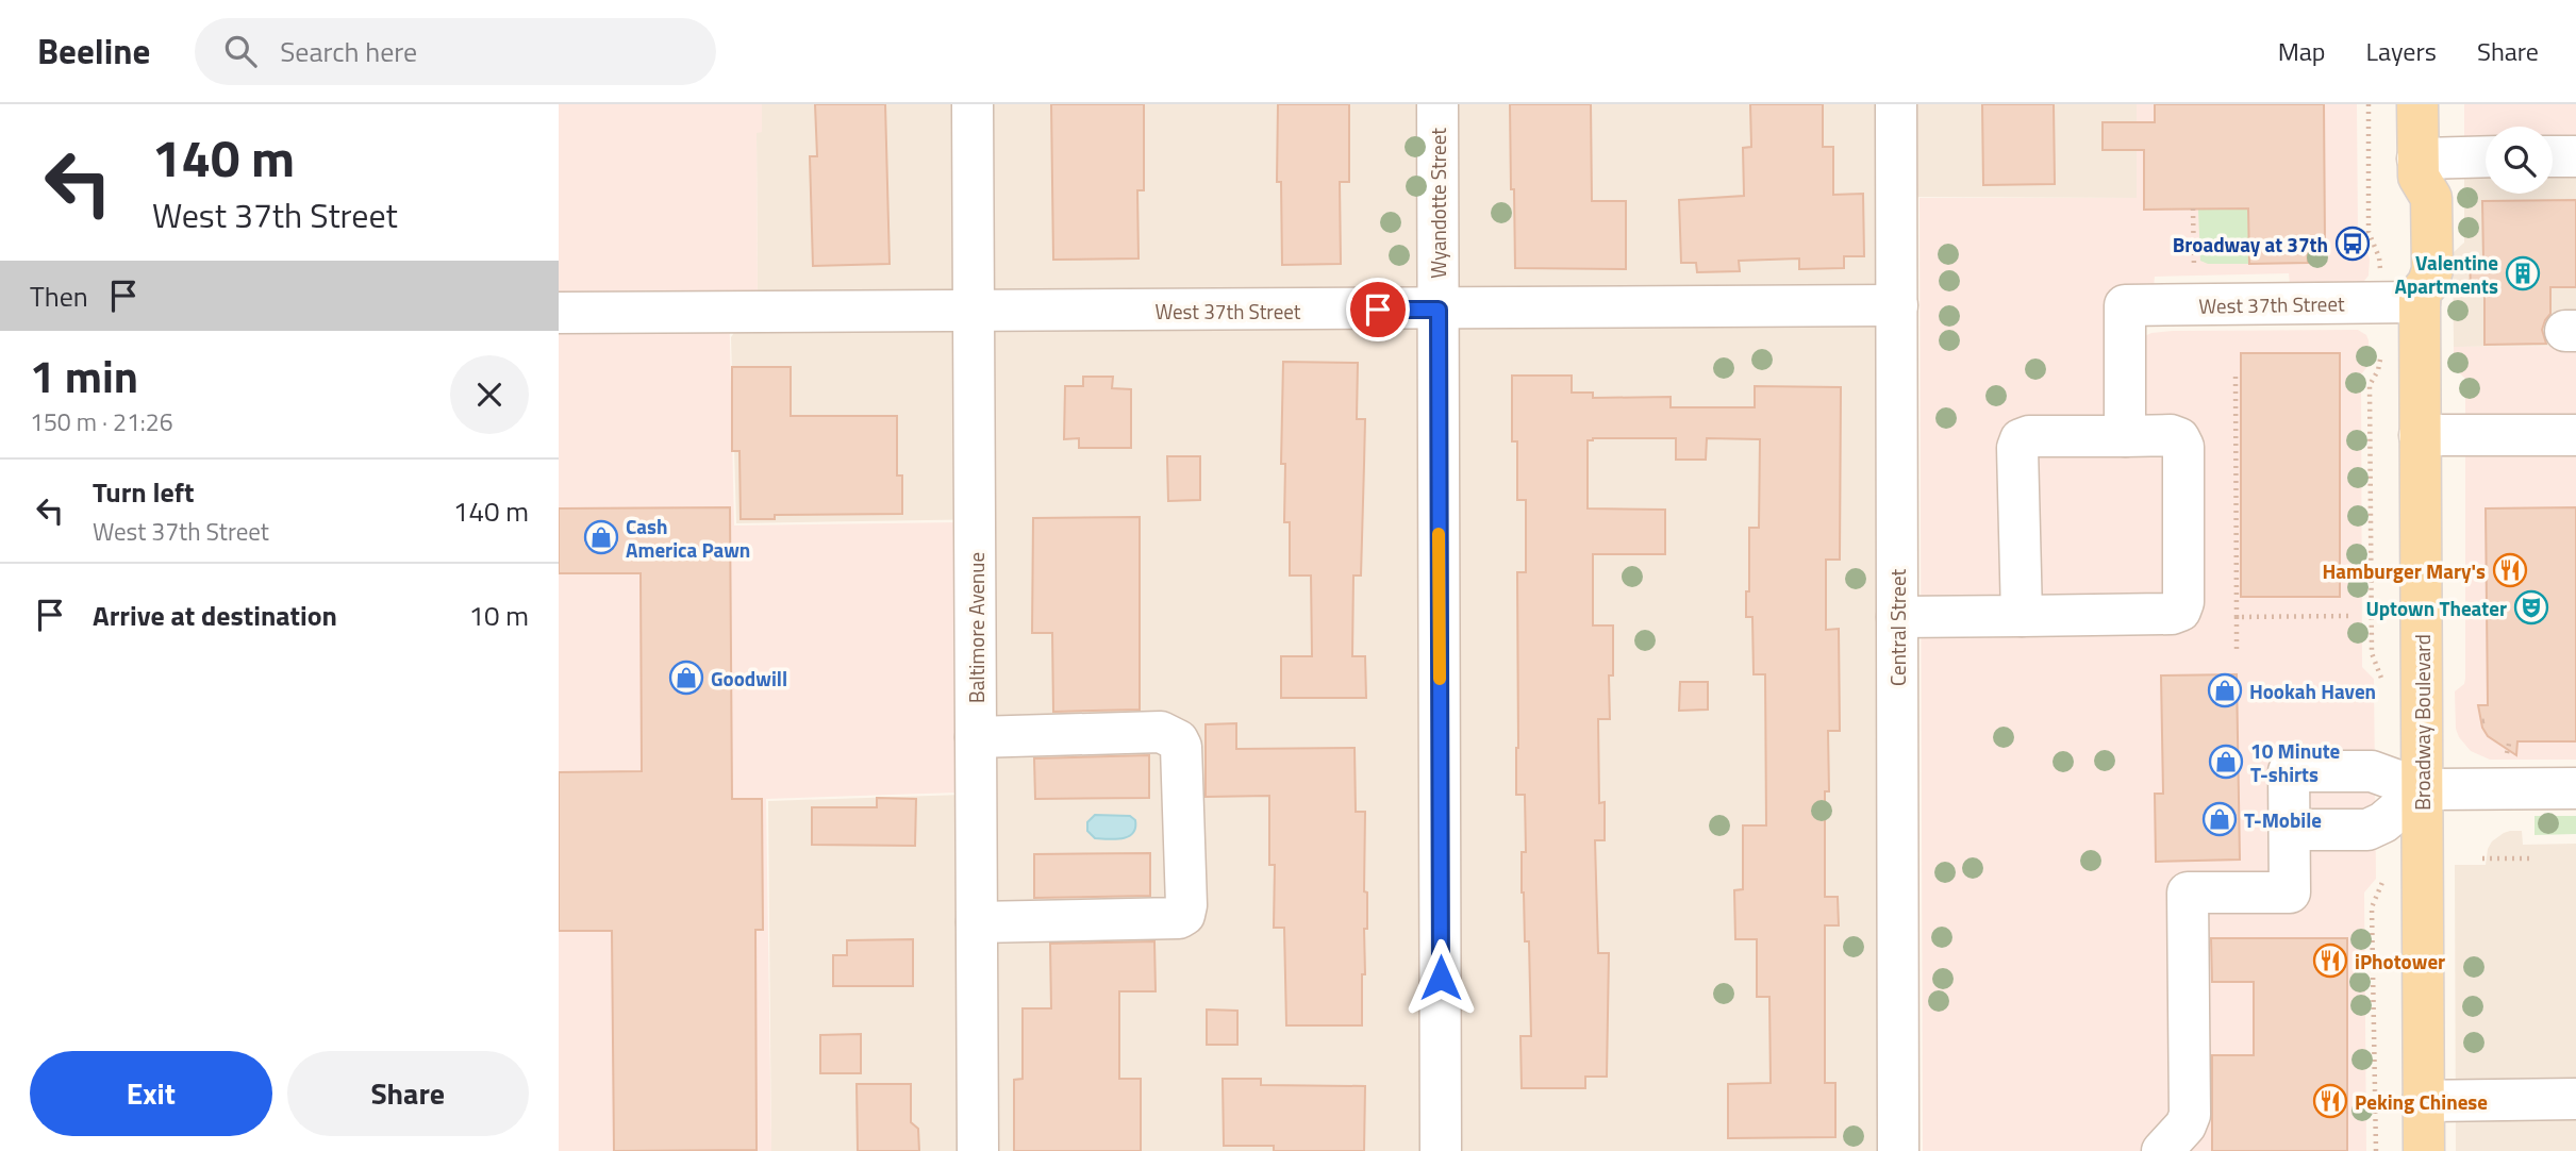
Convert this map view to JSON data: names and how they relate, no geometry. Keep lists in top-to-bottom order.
{
  "streets": {
    "main road": ["Broadway Boulevard"],
    "street": [
      "Wyandotte Street",
      "West 37th Street",
      "Baltimore Avenue",
      "Central Street"
    ]
  },
  "crossings": [
    ["Wyandotte Street", "West 37th Street"],
    ["West 37th Street", "Baltimore Avenue"],
    ["West 37th Street", "Central Street"],
    ["West 37th Street", "Broadway Boulevard"]
  ],
  "places": {
    "bus stop": ["Broadway at 37th"],
    "building": ["Valentine Apartments"],
    "shop": [
      "Cash America Pawn",
      "Goodwill",
      "Hookah Haven",
      "10 Minute T-shirts",
      "T-Mobile"
    ],
    "restaurant": ["Hamburger Mary's", "iPhotower", "Peking Chinese"],
    "theatre": ["Uptown Theater"]
  },
  "page": {
    "header": "Beeline",
    "search": "Search here",
    "nav": ["Map", "Layers", "Share"],
    "turn": ["140 m", "West 37th Street"],
    "then": "Then",
    "heading": ["1 min", "150 m · 21:26"],
    "list": [
      {
        "name": "Turn left",
        "note": "West 37th Street",
        "value": "140 m"
      },
      {
        "name": "Arrive at destination",
        "value": "10 m"
      }
    ],
    "buttons": ["Exit", "Share"]
  }
}
